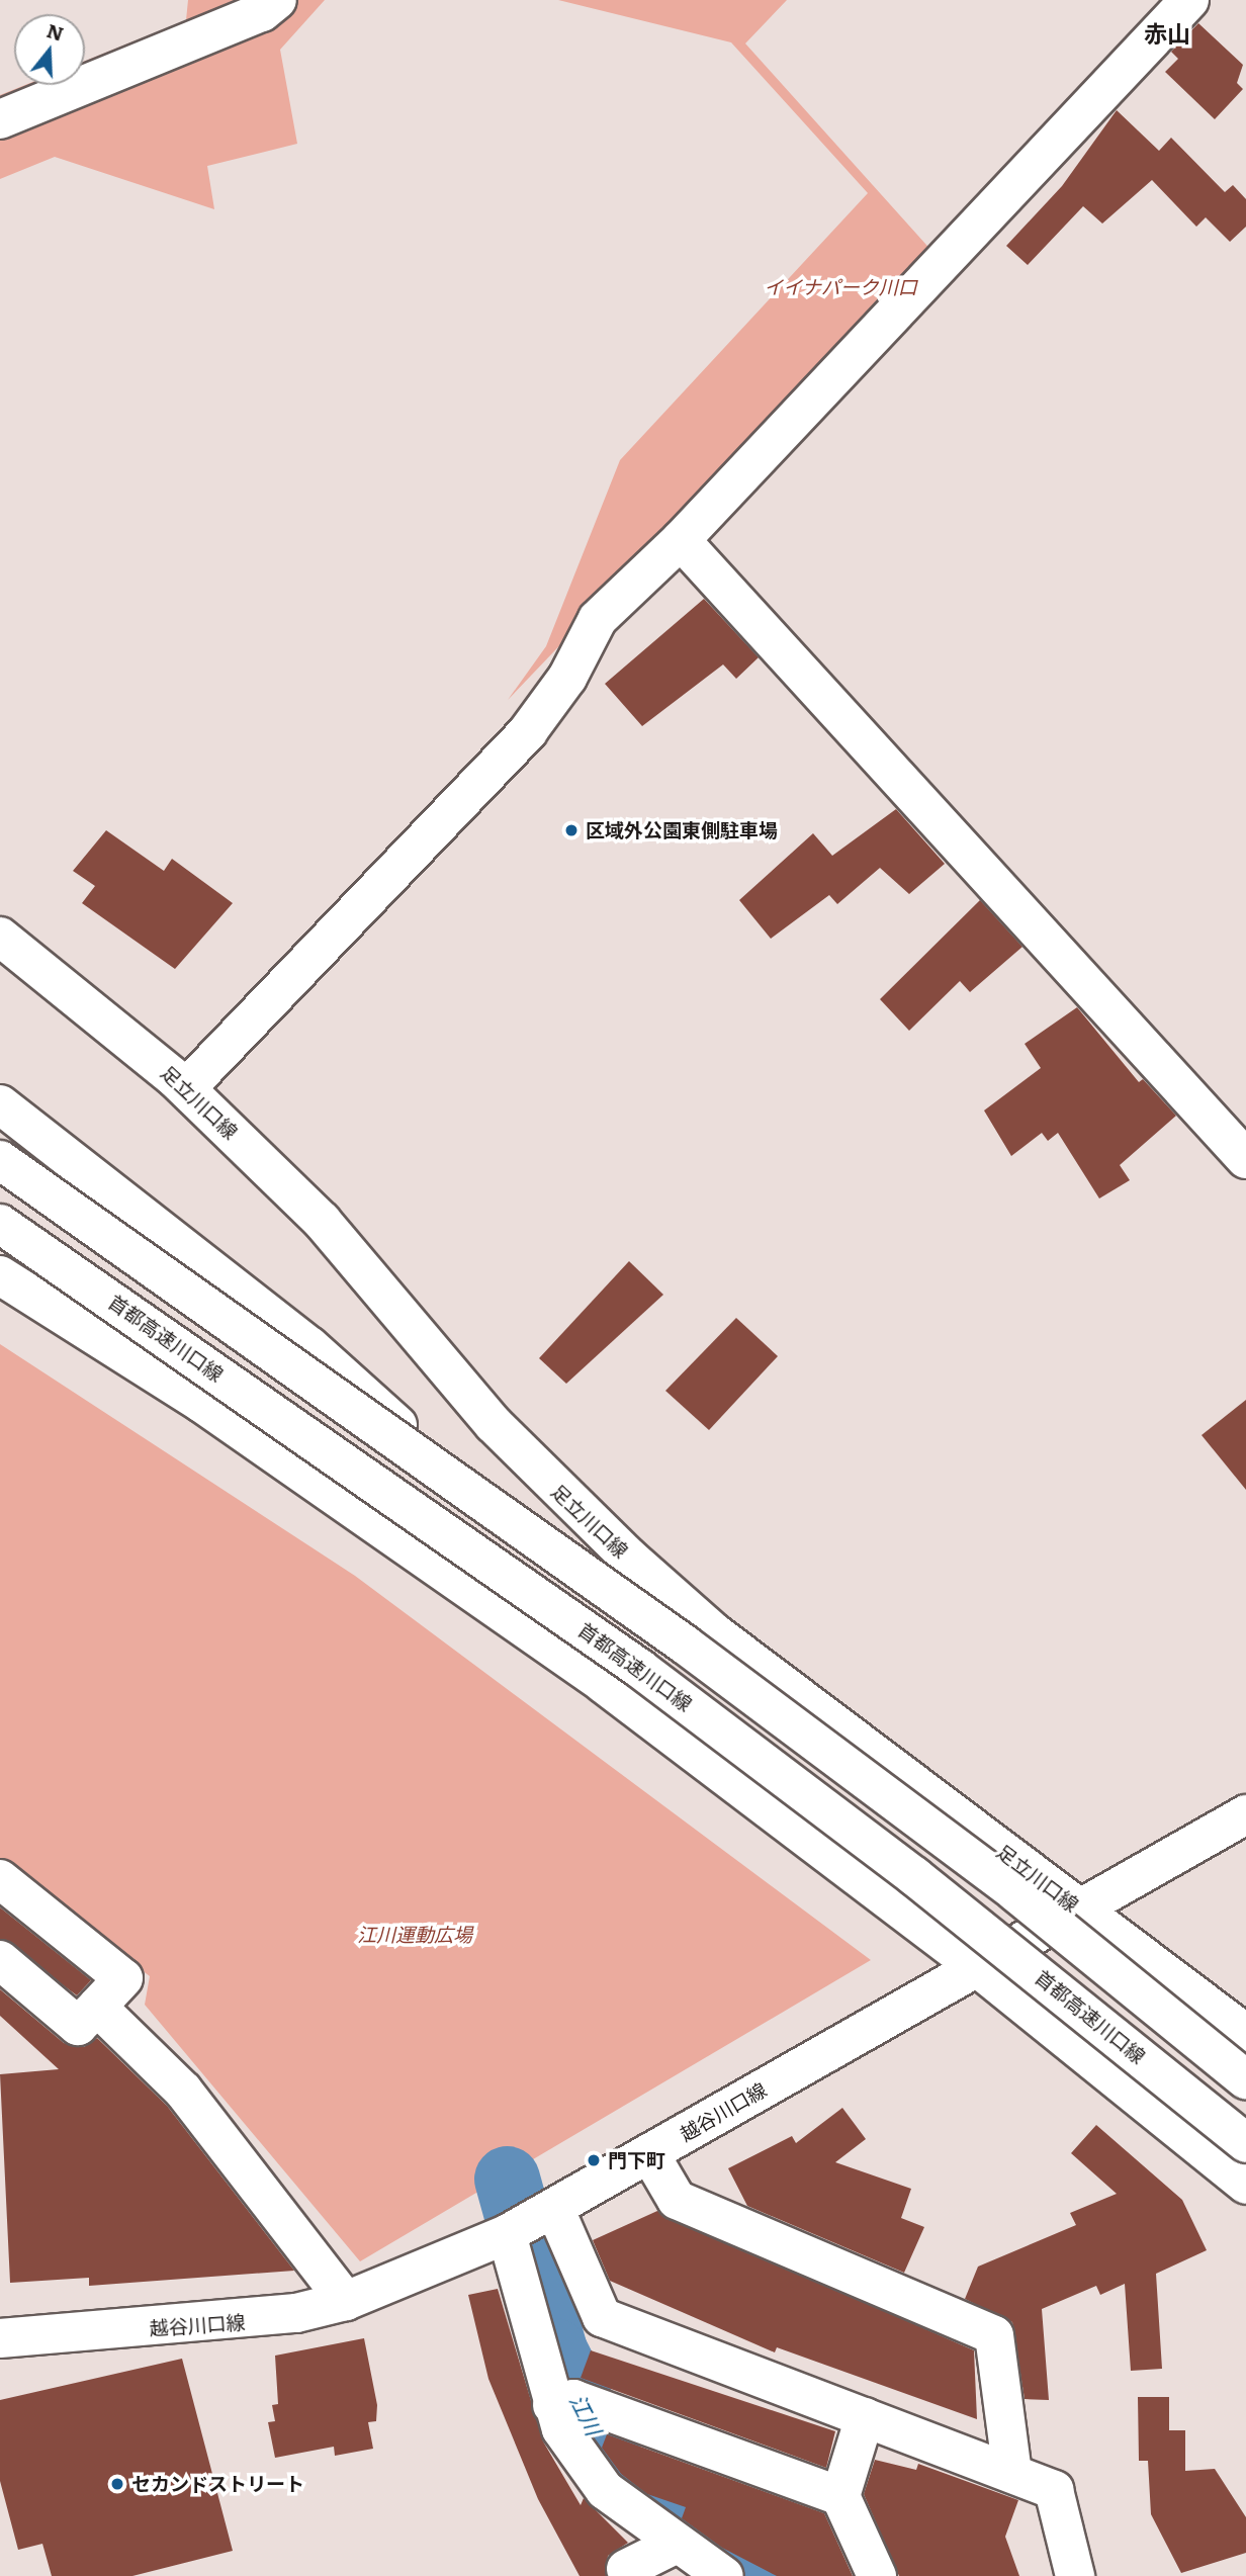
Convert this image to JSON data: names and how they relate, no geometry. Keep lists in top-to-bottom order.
{
  "streets": {
    "main road": ["足立川口線", "首都高速川口線", "越谷川口線"]
  },
  "crossings": [
    ["足立川口線", "越谷川口線"]
  ],
  "districts": ["赤山"],
  "water": ["江川"],
  "parks": ["イイナパーク川口", "江川運動広場"],
  "places": ["区域外公園東側駐車場", "門下町", "セカンドストリート"],
  "north": "top"
}
